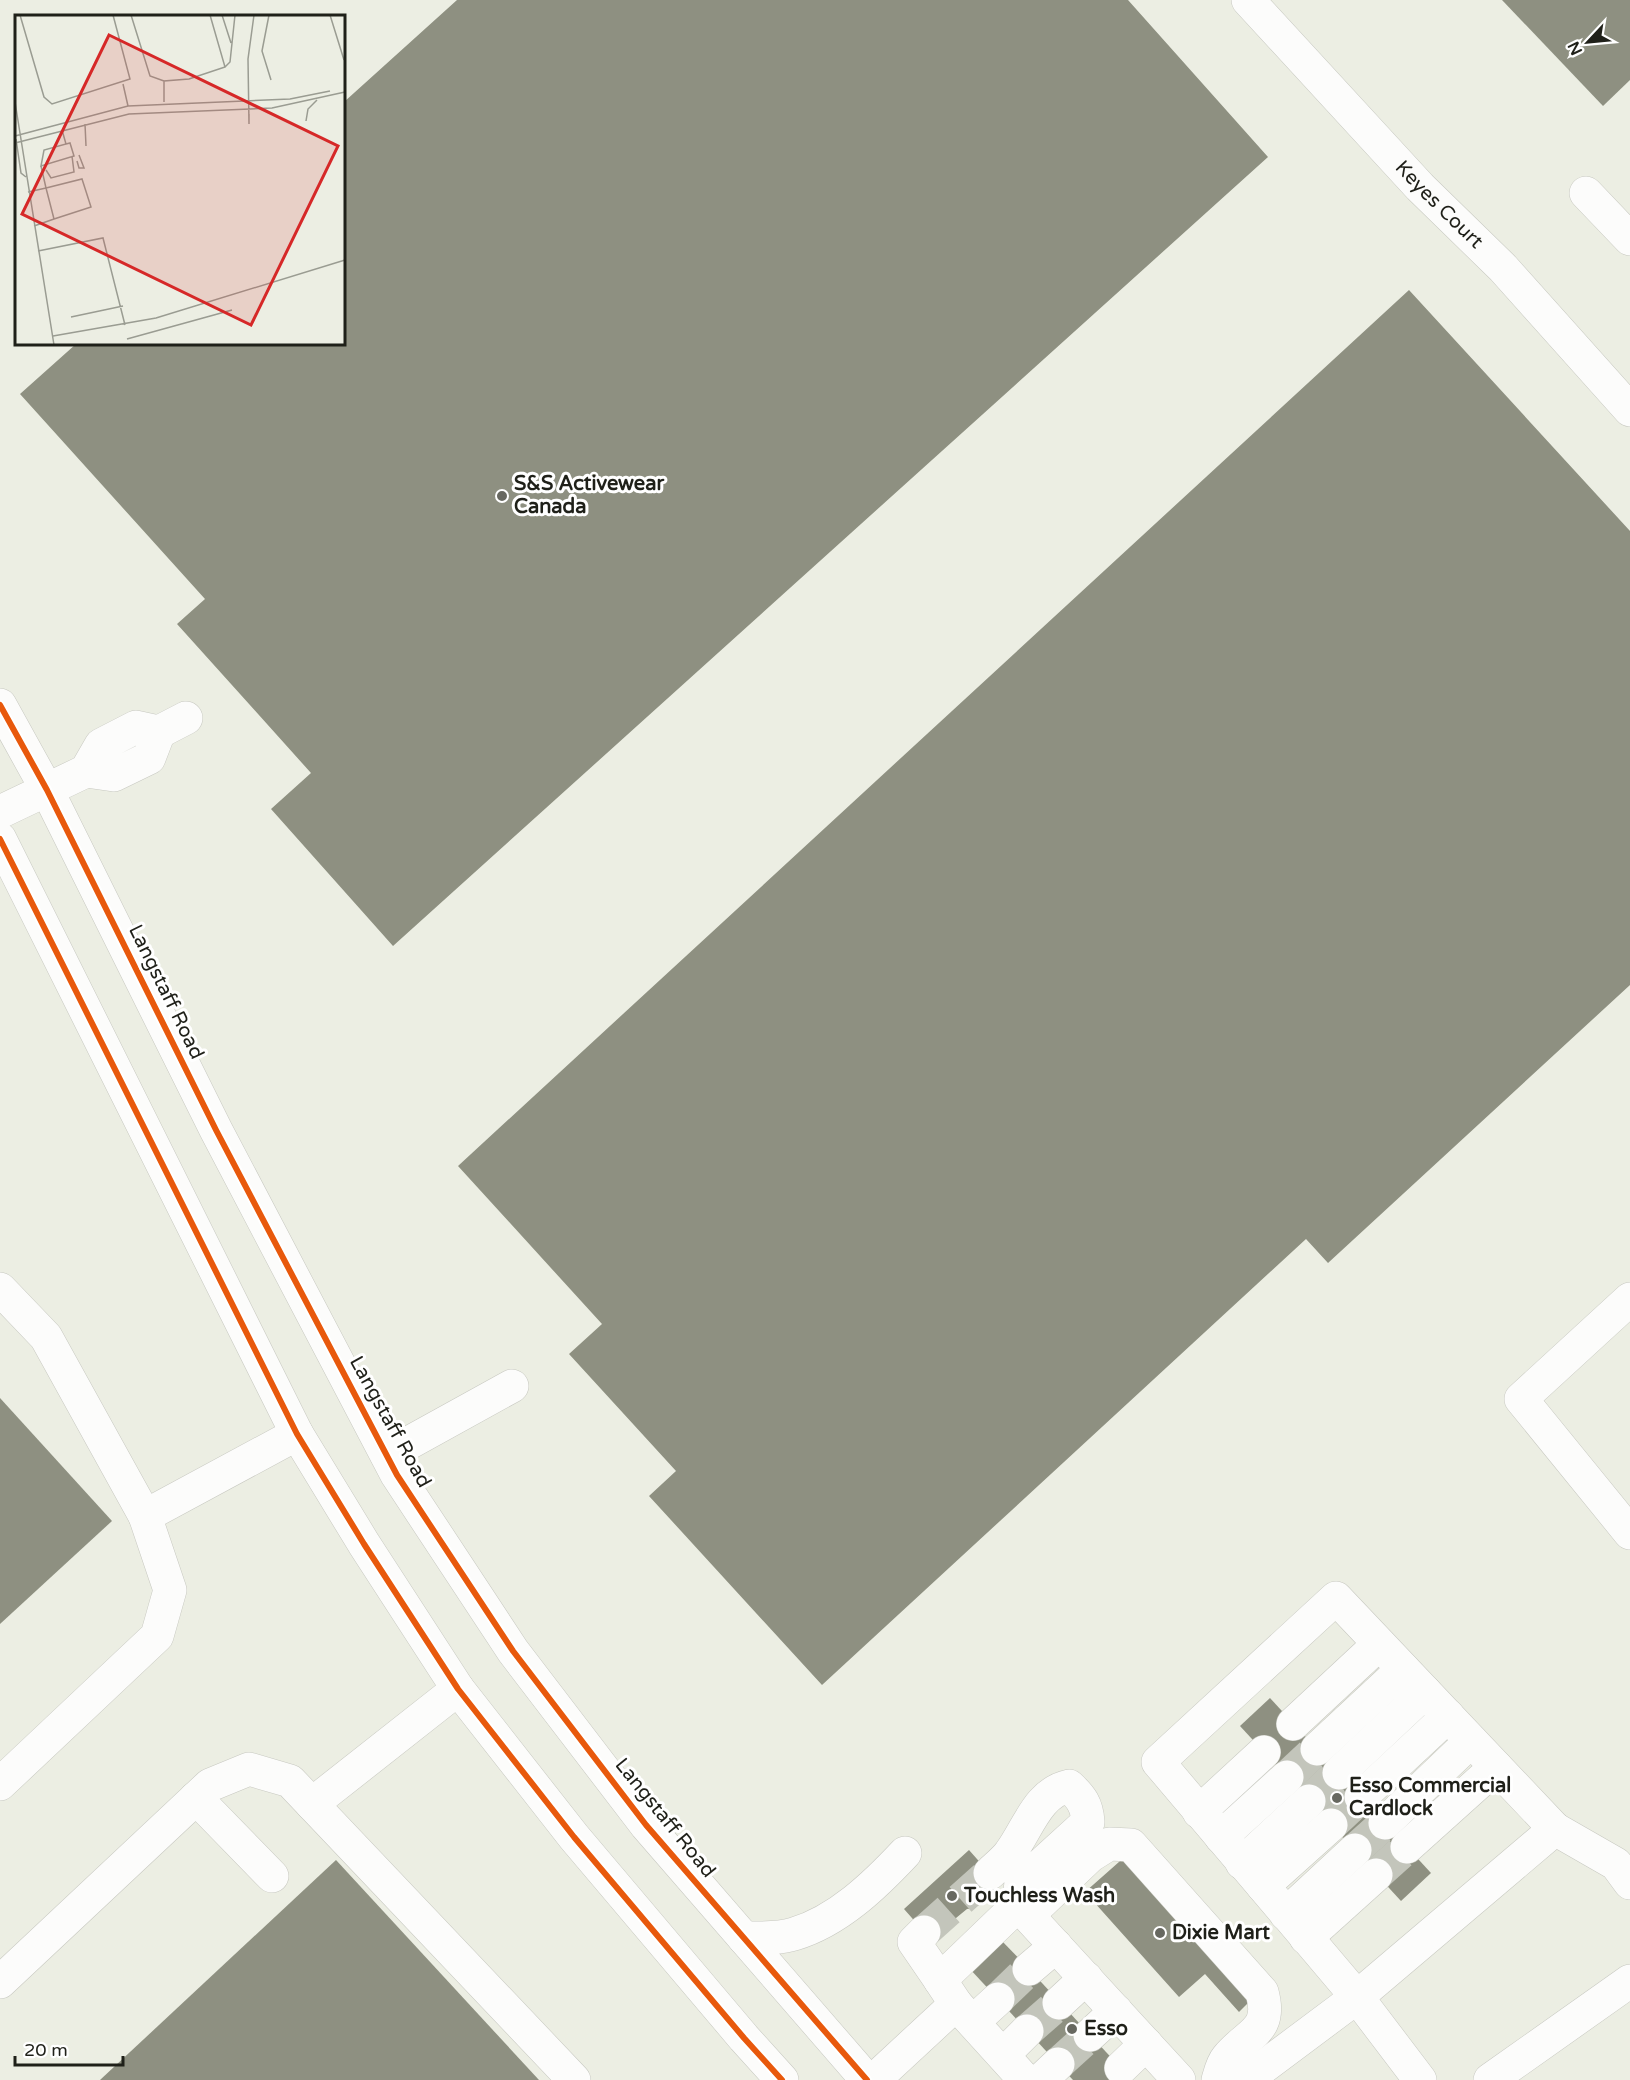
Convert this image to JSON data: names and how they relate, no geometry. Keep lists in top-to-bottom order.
{
  "streets": {
    "main road": ["Keyes Court", "Langstaff Road"]
  },
  "places": [
    "S&S Activewear Canada",
    "Esso Commercial Cardlock",
    "Touchless Wash",
    "Dixie Mart",
    "Esso"
  ],
  "scale_bar": "20 m",
  "north": "bottom left"
}
